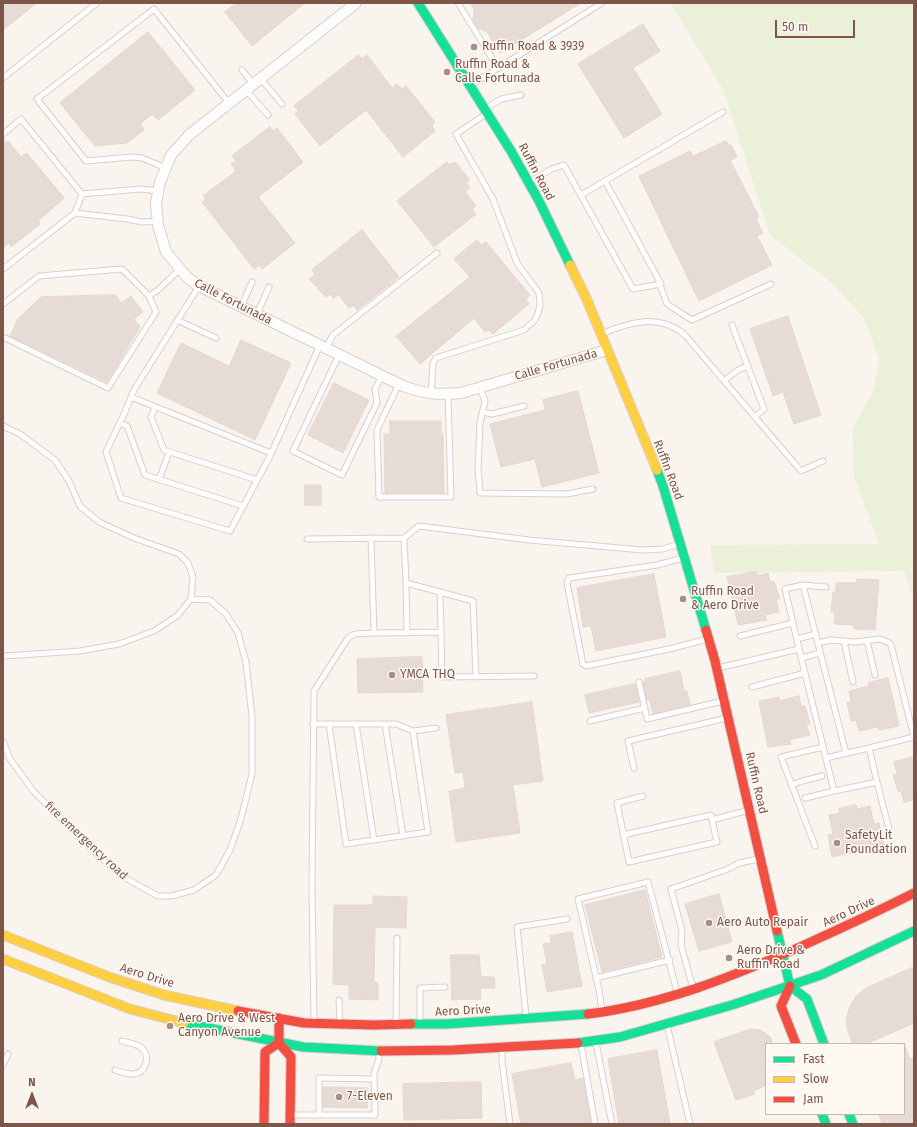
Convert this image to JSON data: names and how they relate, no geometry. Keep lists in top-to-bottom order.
{
  "streets": {
    "main road": ["Ruffin Road", "Aero Drive"],
    "street": ["Calle Fortunada"],
    "lane": ["fire emergency road"]
  },
  "crossings": [
    ["Ruffin Road", "Calle Fortunada"],
    ["Ruffin Road", "Aero Drive"]
  ],
  "places": [
    "Ruffin Road & 3939",
    "Ruffin Road & Calle Fortunada",
    "Ruffin Road & Aero Drive",
    "YMCA THQ",
    "SafetyLit Foundation",
    "Aero Auto Repair",
    "Aero Drive & Ruffin Road",
    "Aero Drive & West Canyon Avenue",
    "7-Eleven"
  ],
  "legend": ["Fast", "Slow", "Jam"],
  "scale_bar": "50 m",
  "north": "top"
}
